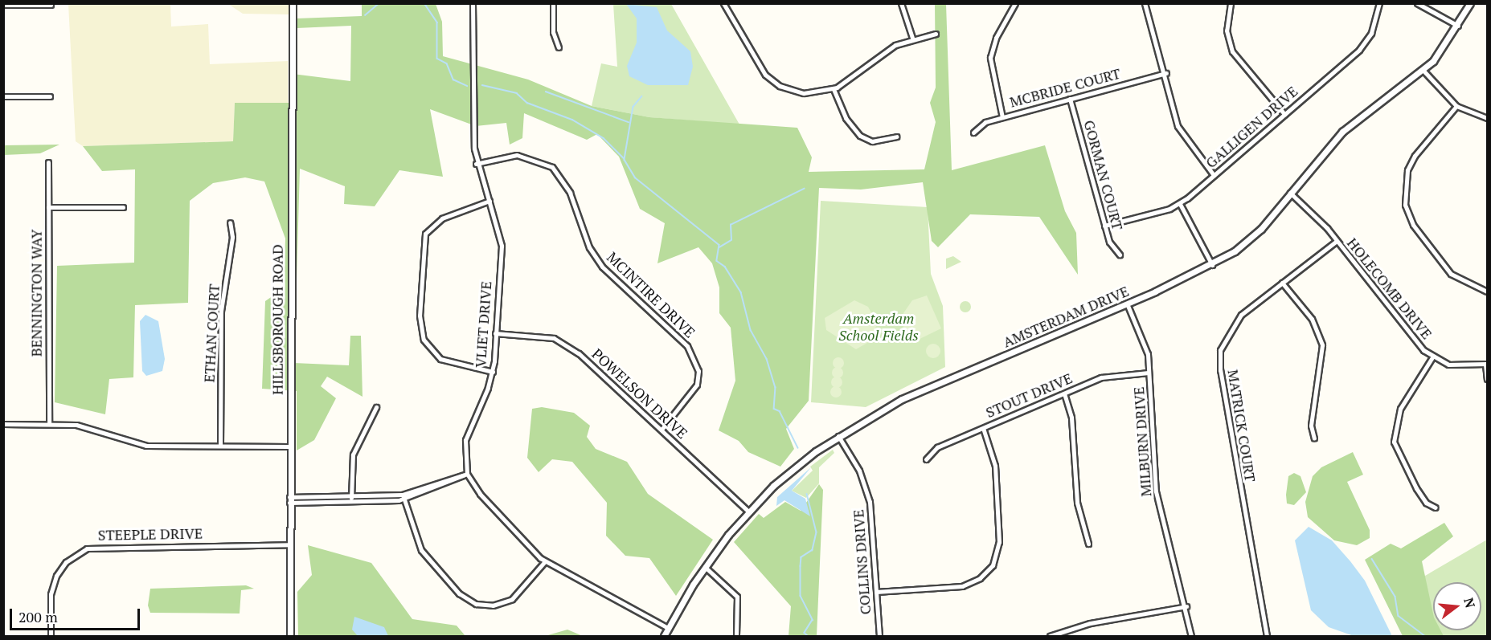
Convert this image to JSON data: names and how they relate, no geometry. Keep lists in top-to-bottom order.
{
  "streets": {
    "street": [
      "MCBRIDE COURT",
      "GALLIGEN DRIVE",
      "GORMAN COURT",
      "HOLECOMB DRIVE",
      "BENNINGTON WAY",
      "MCINTIRE DRIVE",
      "AMSTERDAM DRIVE",
      "HILLSBOROUGH ROAD",
      "VLIET DRIVE",
      "ETHAN COURT",
      "POWELSON DRIVE",
      "STOUT DRIVE",
      "MATRICK COURT",
      "MILBURN DRIVE",
      "STEEPLE DRIVE",
      "COLLINS DRIVE"
    ]
  },
  "crossings": [
    ["MCBRIDE COURT", "GORMAN COURT"],
    ["GALLIGEN DRIVE", "GORMAN COURT"],
    ["HOLECOMB DRIVE", "AMSTERDAM DRIVE"],
    ["HOLECOMB DRIVE", "MATRICK COURT"],
    ["MCINTIRE DRIVE", "VLIET DRIVE"],
    ["MCINTIRE DRIVE", "POWELSON DRIVE"],
    ["AMSTERDAM DRIVE", "POWELSON DRIVE"],
    ["AMSTERDAM DRIVE", "MILBURN DRIVE"],
    ["AMSTERDAM DRIVE", "COLLINS DRIVE"],
    ["HILLSBOROUGH ROAD", "STEEPLE DRIVE"],
    ["VLIET DRIVE", "POWELSON DRIVE"],
    ["STOUT DRIVE", "MILBURN DRIVE"]
  ],
  "parks": ["Amsterdam School Fields"],
  "scale_bar": "200 m",
  "north": "right"
}
